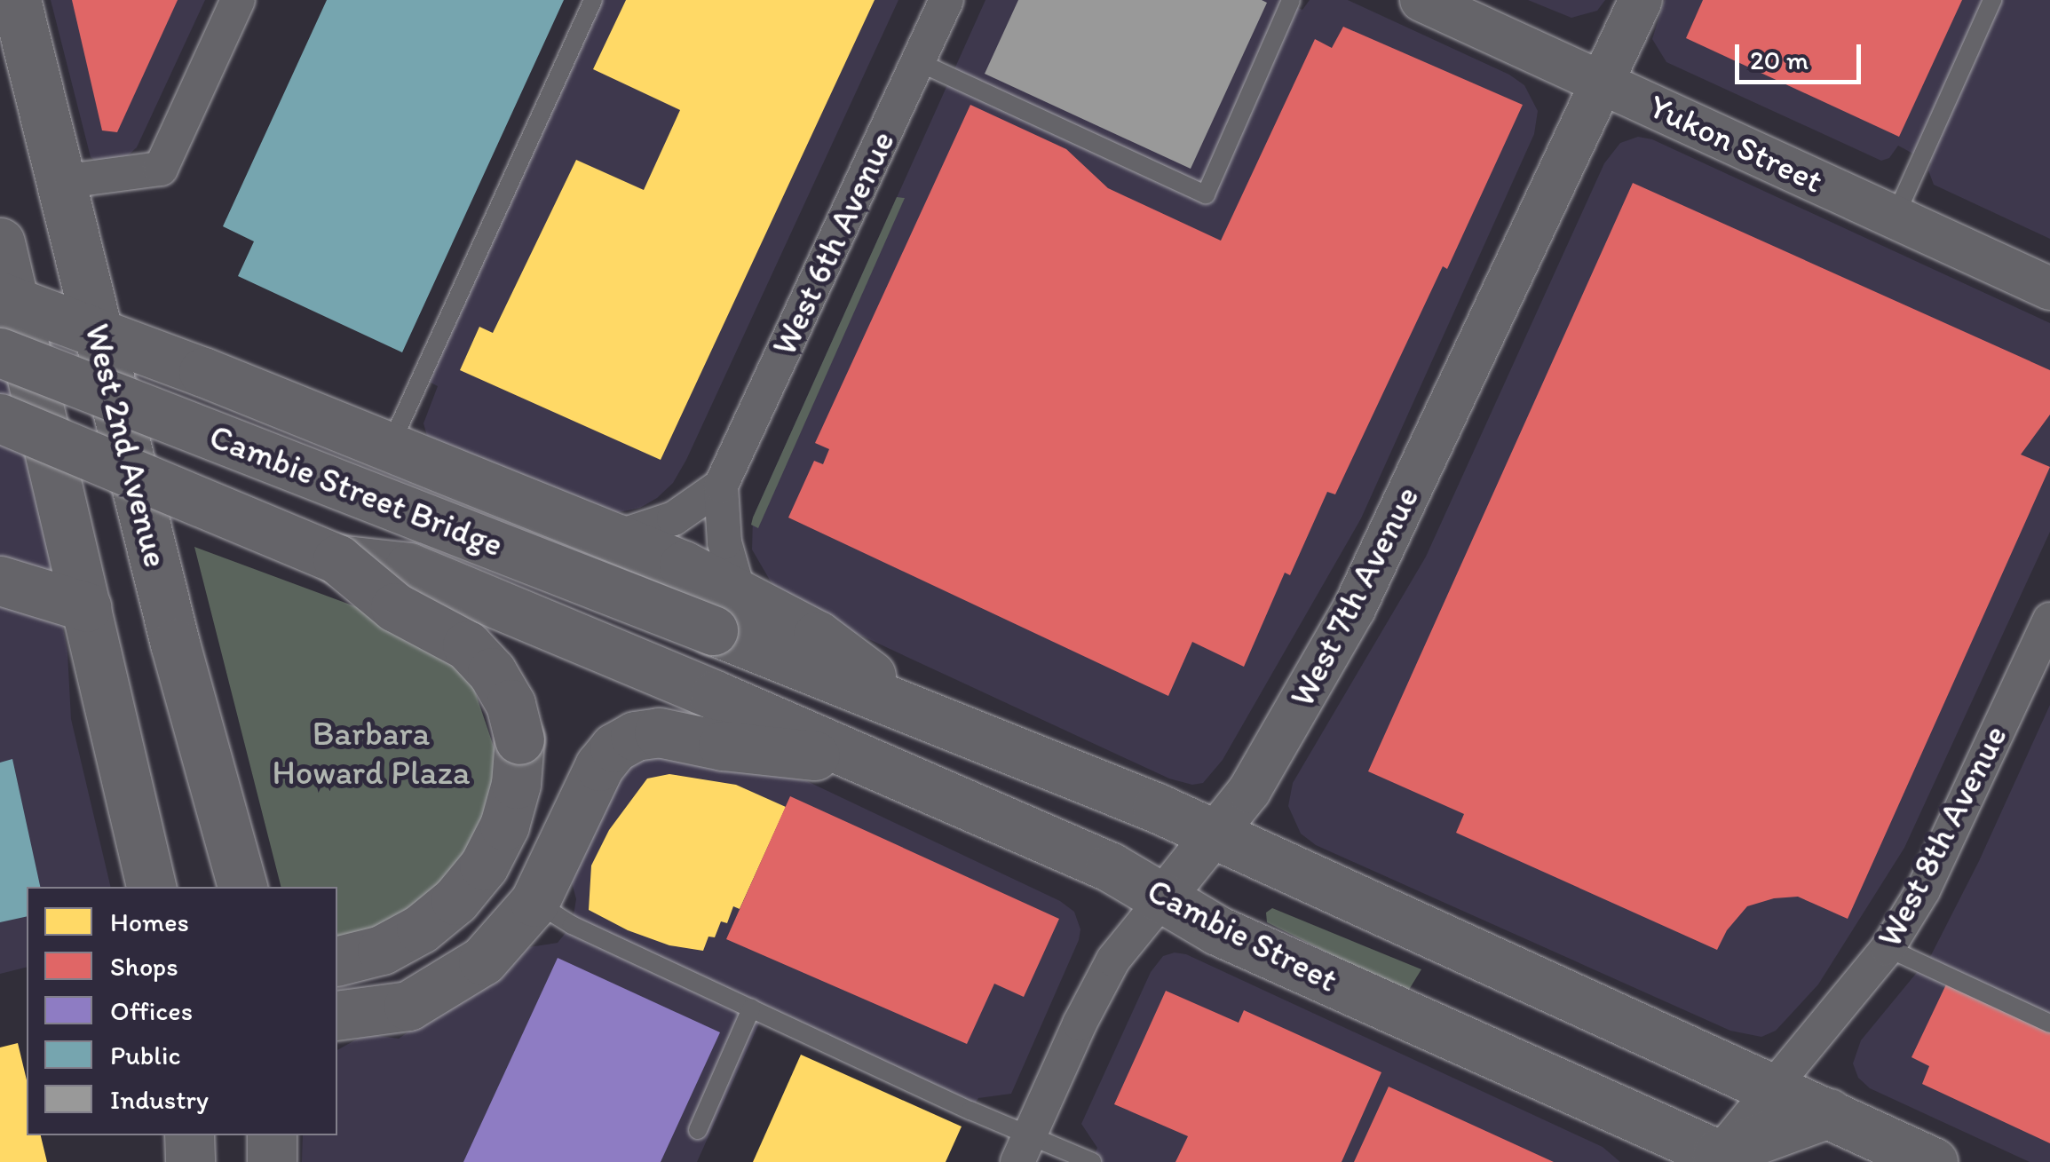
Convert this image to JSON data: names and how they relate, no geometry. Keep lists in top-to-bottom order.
{
  "streets": {
    "main road": ["West 2nd Avenue", "Cambie Street Bridge", "Cambie Street"],
    "street": [
      "Yukon Street",
      "West 6th Avenue",
      "West 7th Avenue",
      "West 8th Avenue"
    ]
  },
  "crossings": [
    ["Yukon Street", "West 7th Avenue"],
    ["West 6th Avenue", "Cambie Street Bridge"],
    ["Cambie Street Bridge", "Cambie Street"],
    ["West 7th Avenue", "Cambie Street"],
    ["West 8th Avenue", "Cambie Street"]
  ],
  "parks": ["Barbara Howard Plaza"],
  "legend": [
    "Homes",
    "Shops",
    "Offices",
    "Public",
    "Industry"
  ],
  "scale_bar": "20 m"
}
